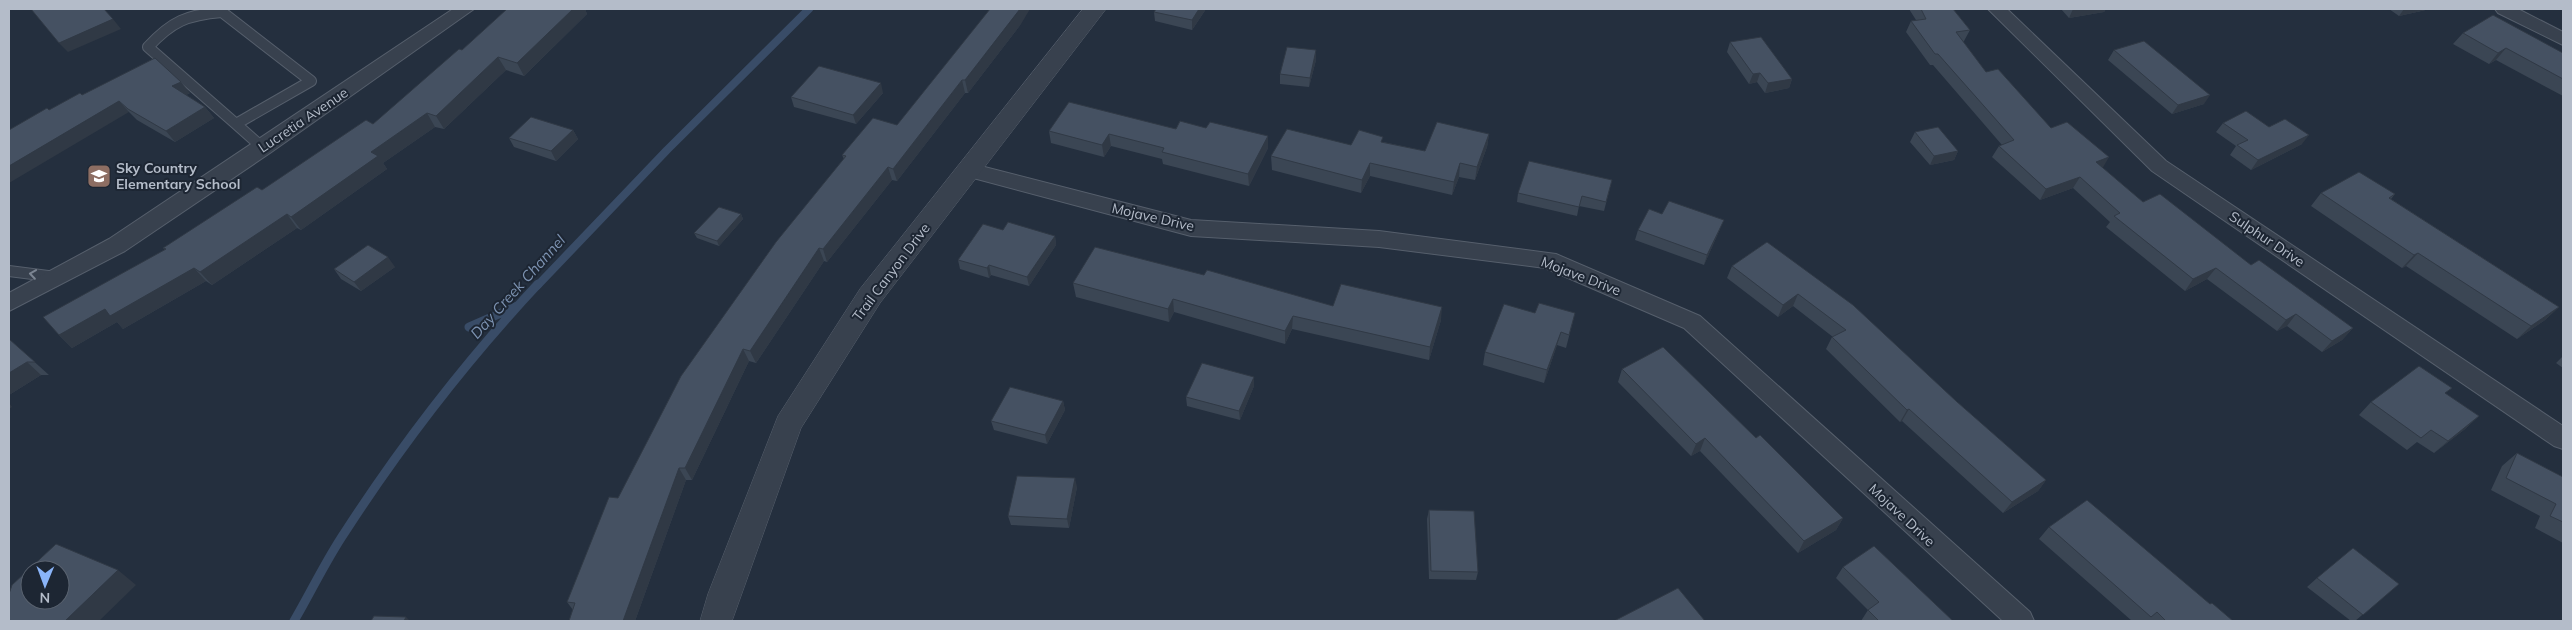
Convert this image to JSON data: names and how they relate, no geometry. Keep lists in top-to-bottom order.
{
  "streets": {
    "street": [
      "Lucretia Avenue",
      "Mojave Drive",
      "Sulphur Drive",
      "Trail Canyon Drive"
    ]
  },
  "crossings": [
    ["Mojave Drive", "Trail Canyon Drive"]
  ],
  "water": ["Day Creek Channel"],
  "places": {
    "school or university": ["Sky Country Elementary School"]
  },
  "north": "bottom"
}
